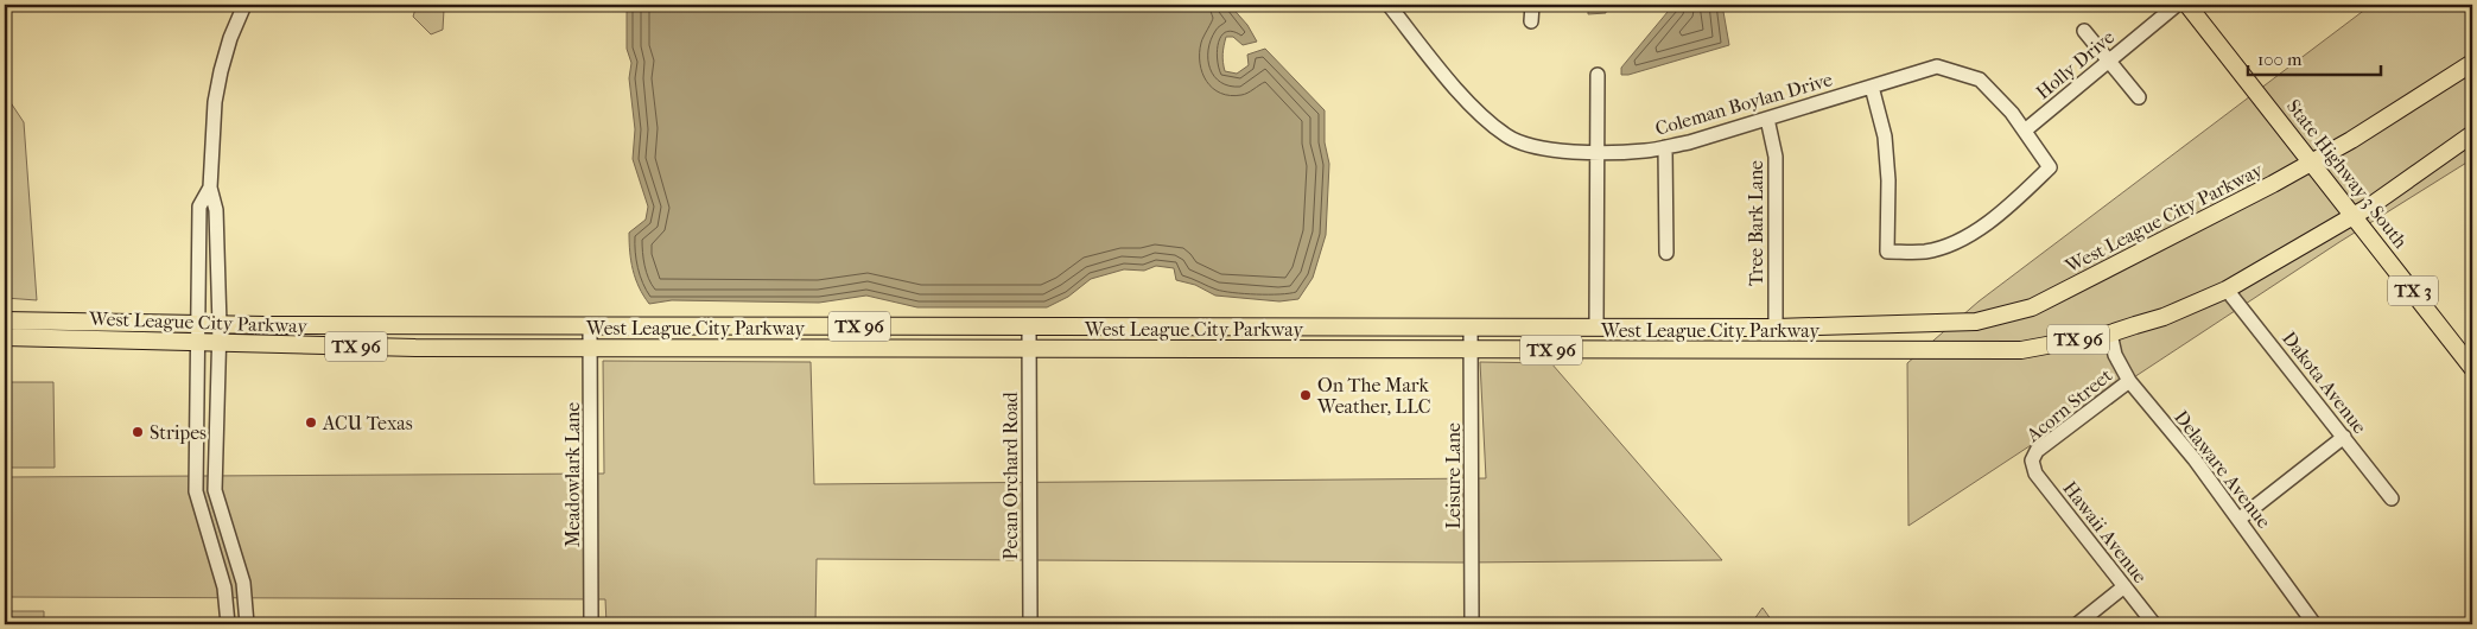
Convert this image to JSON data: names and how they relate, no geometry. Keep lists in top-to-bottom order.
{
  "streets": {
    "main road": [
      "State Highway 3 South",
      "West League City Parkway",
      "TX 3",
      "TX 96"
    ],
    "street": [
      "Holly Drive",
      "Coleman Boylan Drive",
      "Tree Bark Lane",
      "Dakota Avenue",
      "Acorn Street",
      "Delaware Avenue",
      "Meadowlark Lane",
      "Pecan Orchard Road",
      "Leisure Lane",
      "Hawaii Avenue"
    ]
  },
  "crossings": [
    ["Holly Drive", "Coleman Boylan Drive"],
    ["Coleman Boylan Drive", "Tree Bark Lane"],
    ["State Highway 3 South", "West League City Parkway"],
    ["State Highway 3 South", "TX 96"],
    ["West League City Parkway", "Tree Bark Lane"],
    ["West League City Parkway", "TX 96"],
    ["West League City Parkway", "Dakota Avenue"],
    ["West League City Parkway", "Delaware Avenue"],
    ["West League City Parkway", "Meadowlark Lane"],
    ["West League City Parkway", "Pecan Orchard Road"],
    ["West League City Parkway", "Leisure Lane"],
    ["Acorn Street", "Delaware Avenue"],
    ["Acorn Street", "Hawaii Avenue"]
  ],
  "places": ["On The Mark Weather, LLC", "ACU Texas", "Stripes"],
  "scale_bar": "100 m"
}
